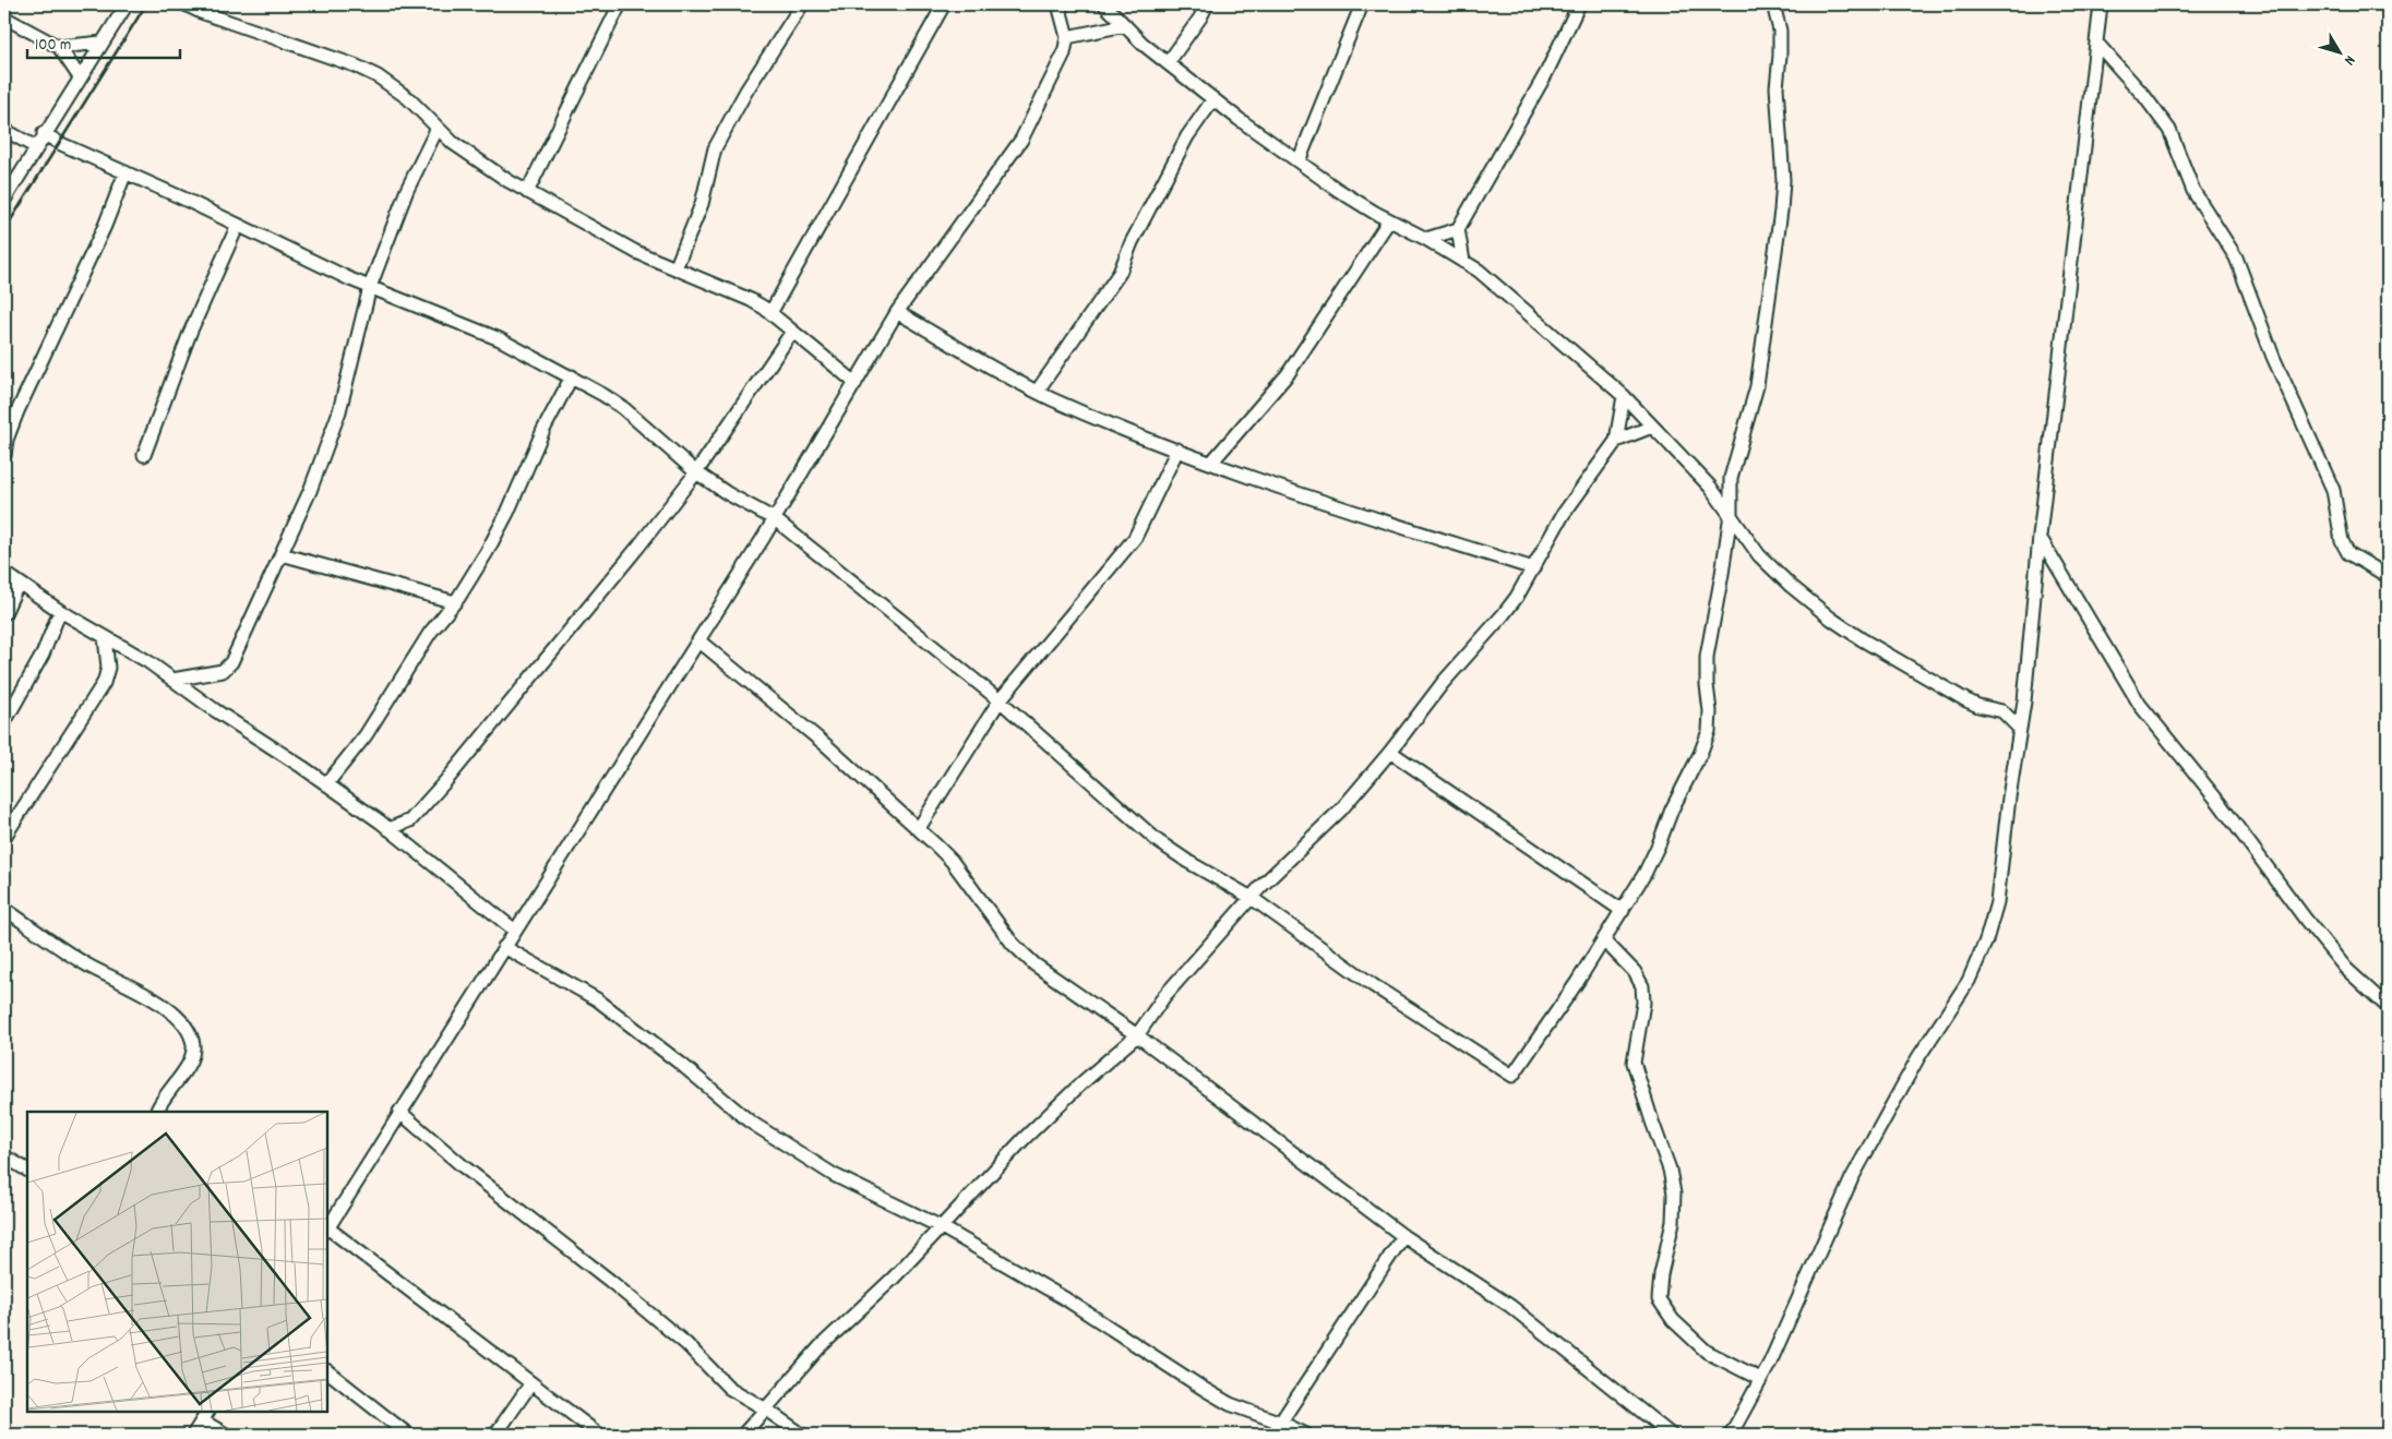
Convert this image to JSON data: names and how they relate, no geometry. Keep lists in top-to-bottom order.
{
  "scale_bar": "100 m",
  "north": "bottom right"
}
